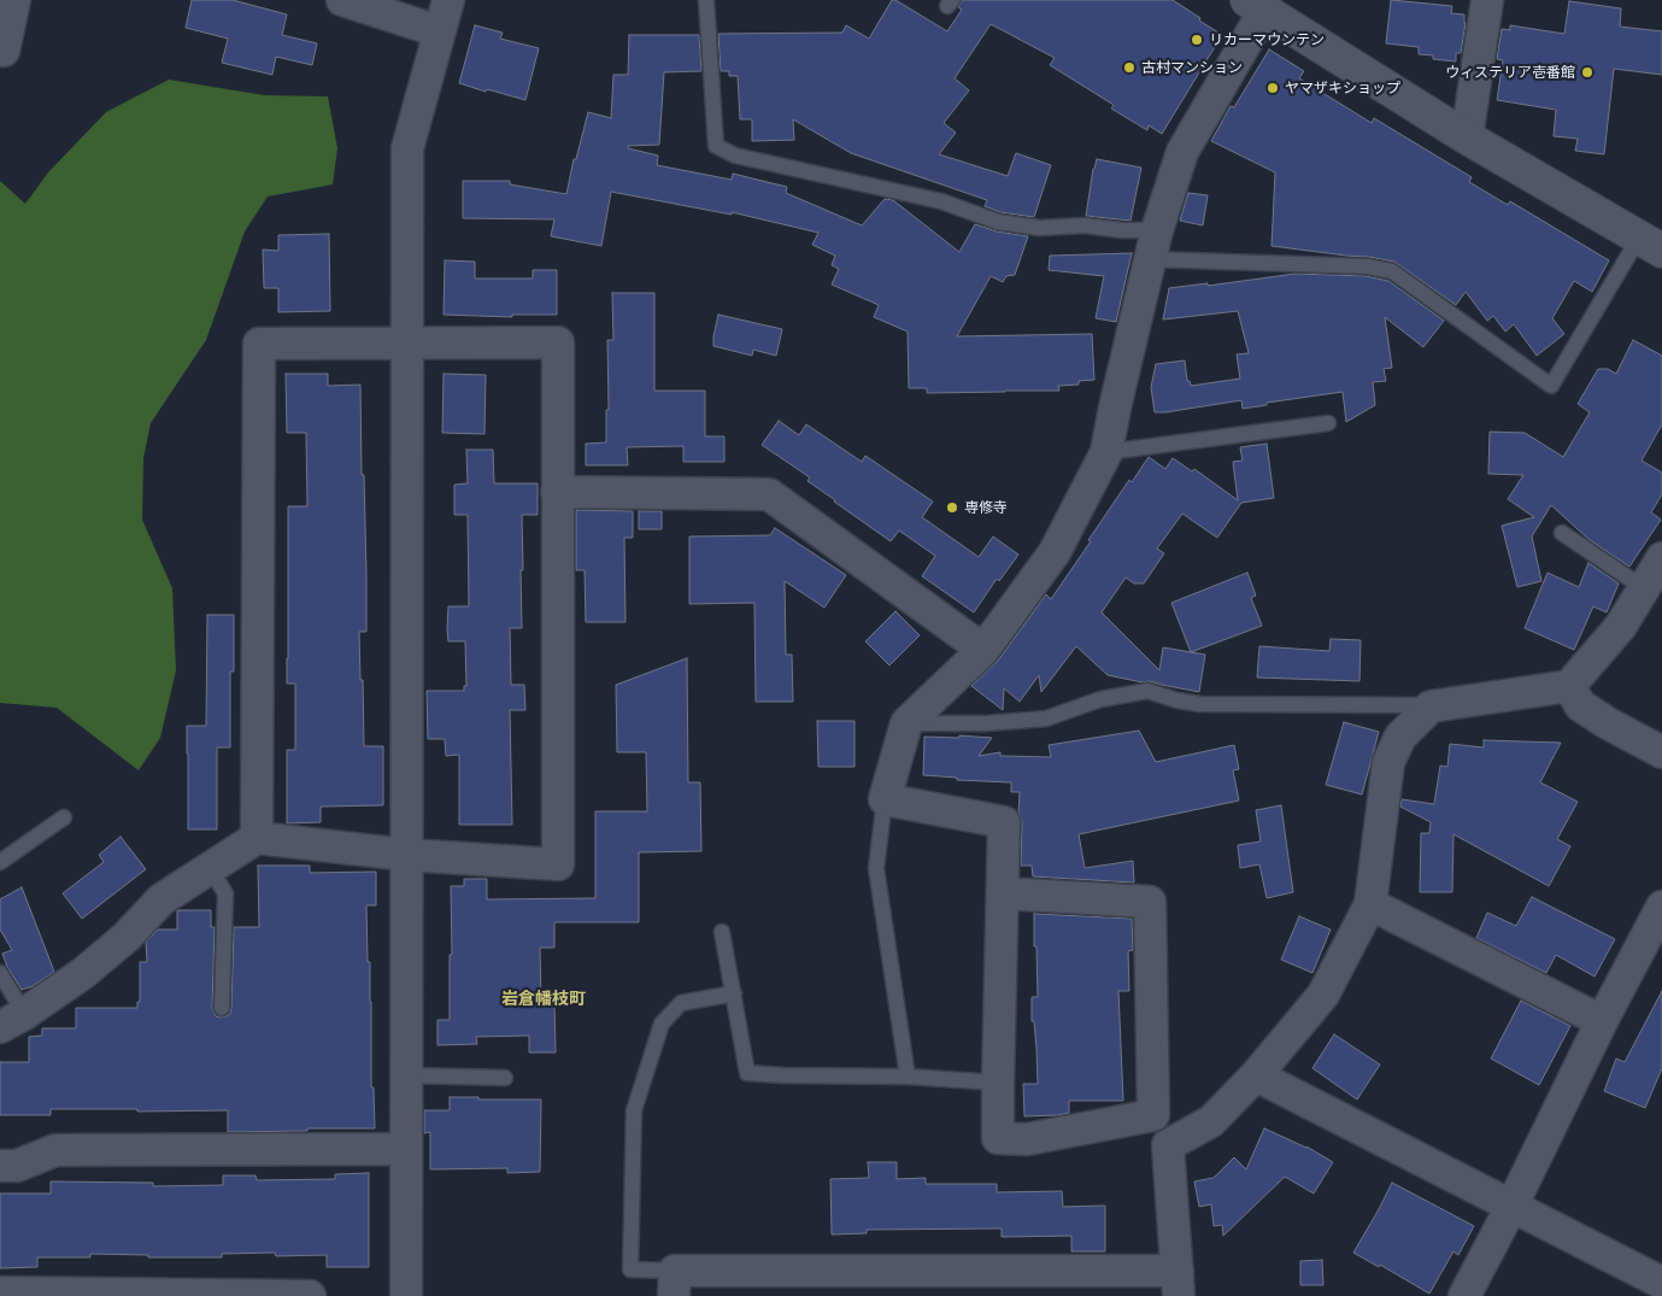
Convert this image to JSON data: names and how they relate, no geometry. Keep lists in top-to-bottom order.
{
  "districts": ["岩倉幡枝町"],
  "places": [
    "リカーマウンテン",
    "古村マンション",
    "ウィステリア壱番館",
    "ヤマザキショップ",
    "専修寺"
  ]
}
